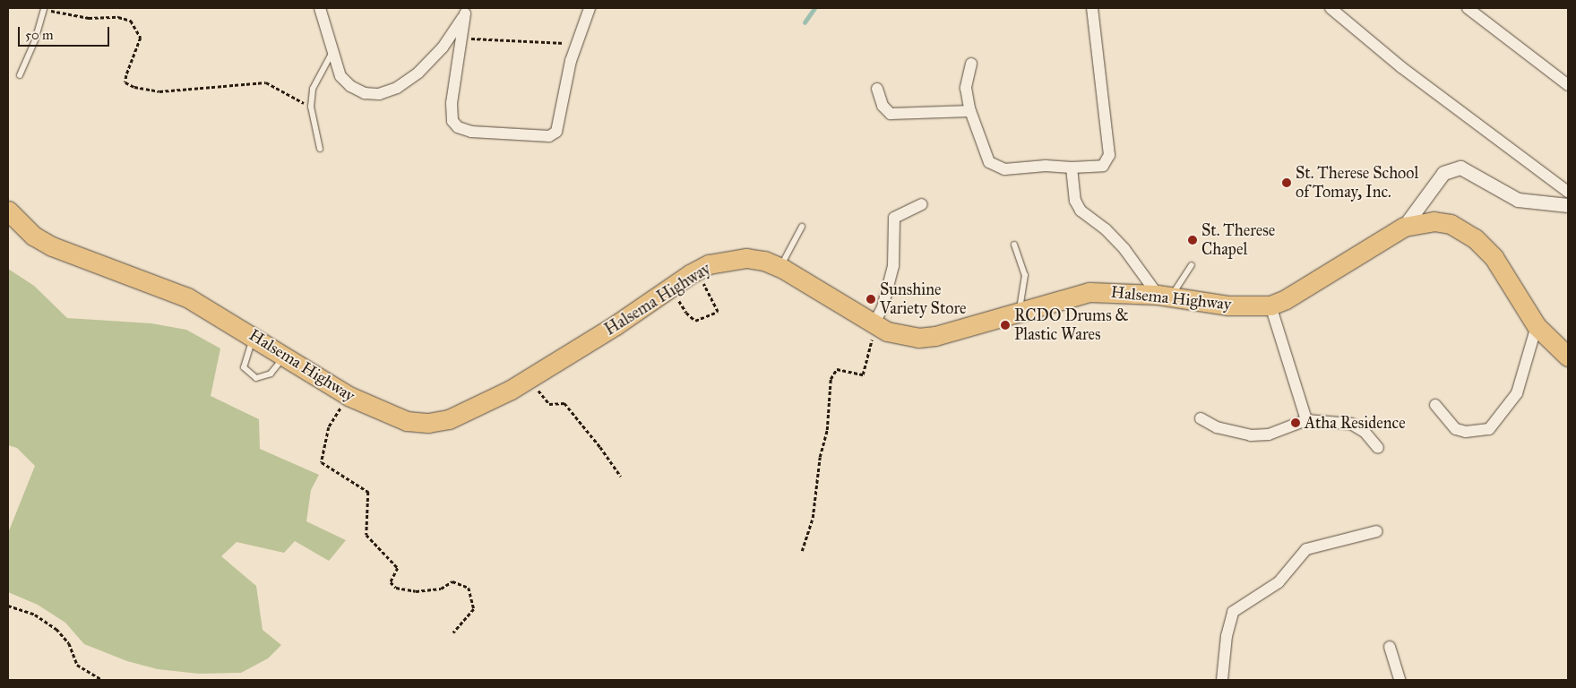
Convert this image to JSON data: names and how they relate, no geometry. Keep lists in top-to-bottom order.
{
  "streets": {
    "highway": ["Halsema Highway"]
  },
  "places": [
    "St. Therese School of Tomay, Inc.",
    "St. Therese Chapel",
    "Sunshine Variety Store",
    "RCDO Drums & Plastic Wares",
    "Atha Residence"
  ],
  "scale_bar": "50 m"
}
